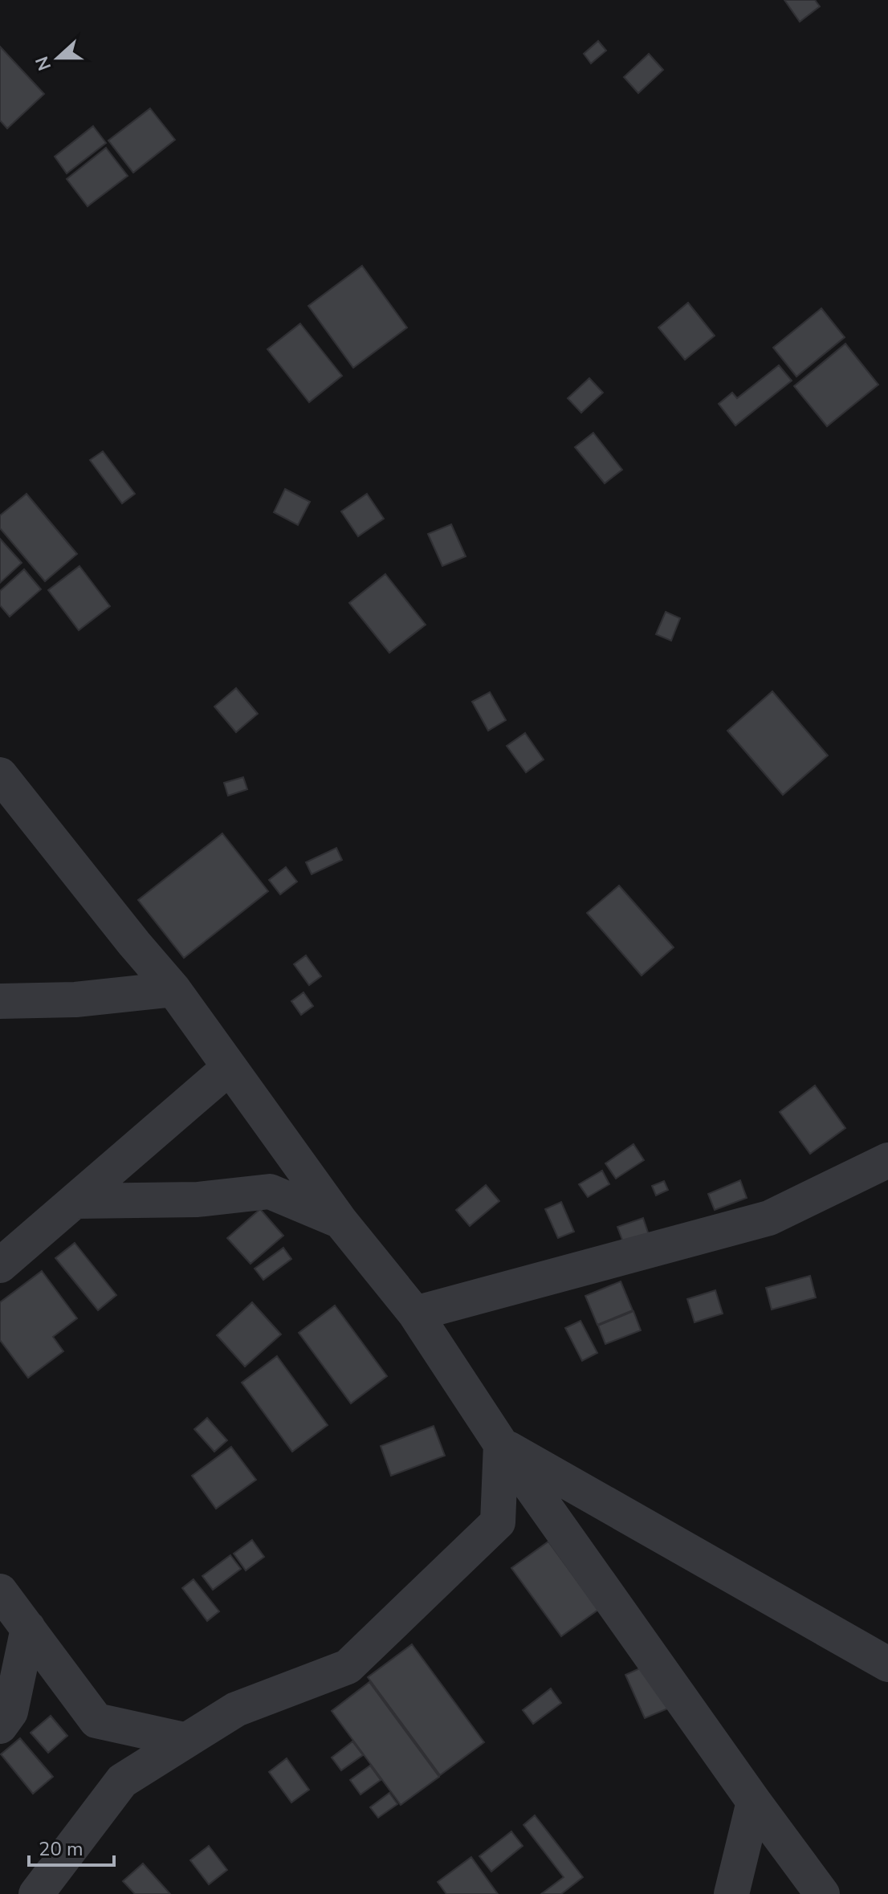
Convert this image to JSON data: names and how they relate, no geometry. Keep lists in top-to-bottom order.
{
  "scale_bar": "20 m",
  "north": "left"
}
